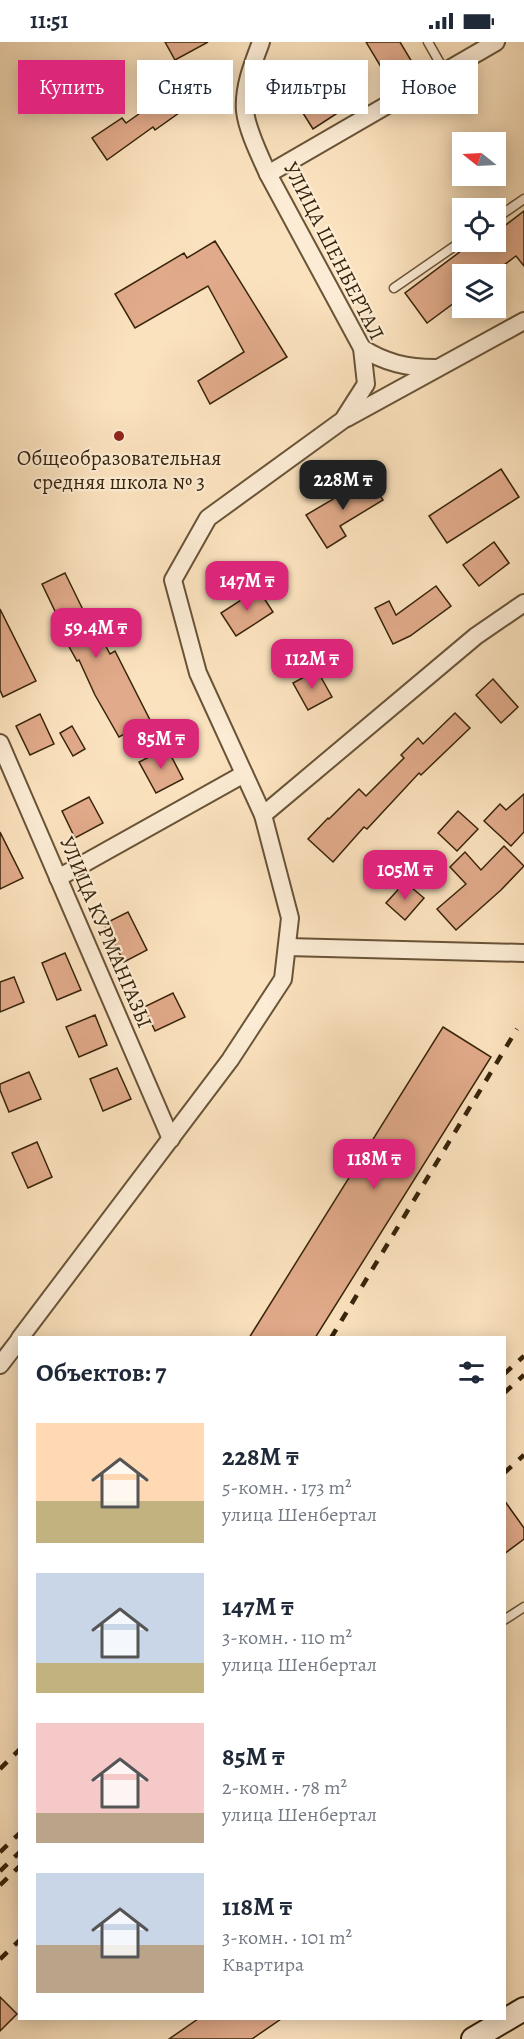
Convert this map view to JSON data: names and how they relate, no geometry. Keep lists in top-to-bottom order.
{
  "streets": {
    "street": ["УЛИЦА ШЕНБЕРТАЛ", "УЛИЦА КУРМАНГАЗЫ"]
  },
  "crossings": [
    ["УЛИЦА ШЕНБЕРТАЛ", "УЛИЦА КУРМАНГАЗЫ"]
  ],
  "places": ["Общеобразовательная средняя школа № 3"],
  "north": "left",
  "page": {
    "status": "11:51",
    "chip": [
      "Купить",
      "Снять",
      "Фильтры",
      "Новое"
    ],
    "price": [
      "228M ₸",
      "147M ₸",
      "59.4M ₸",
      "112M ₸",
      "85M ₸",
      "105M ₸",
      "118M ₸"
    ],
    "heading": "Объектов: 7",
    "list": [
      {
        "name": "228M ₸",
        "note": "5-комн. · 173 m² · улица Шенбертал"
      },
      {
        "name": "147M ₸",
        "note": "3-комн. · 110 m² · улица Шенбертал"
      },
      {
        "name": "85M ₸",
        "note": "2-комн. · 78 m² · улица Шенбертал"
      },
      {
        "name": "118M ₸",
        "note": "3-комн. · 101 m² · Квартира"
      }
    ]
  }
}
